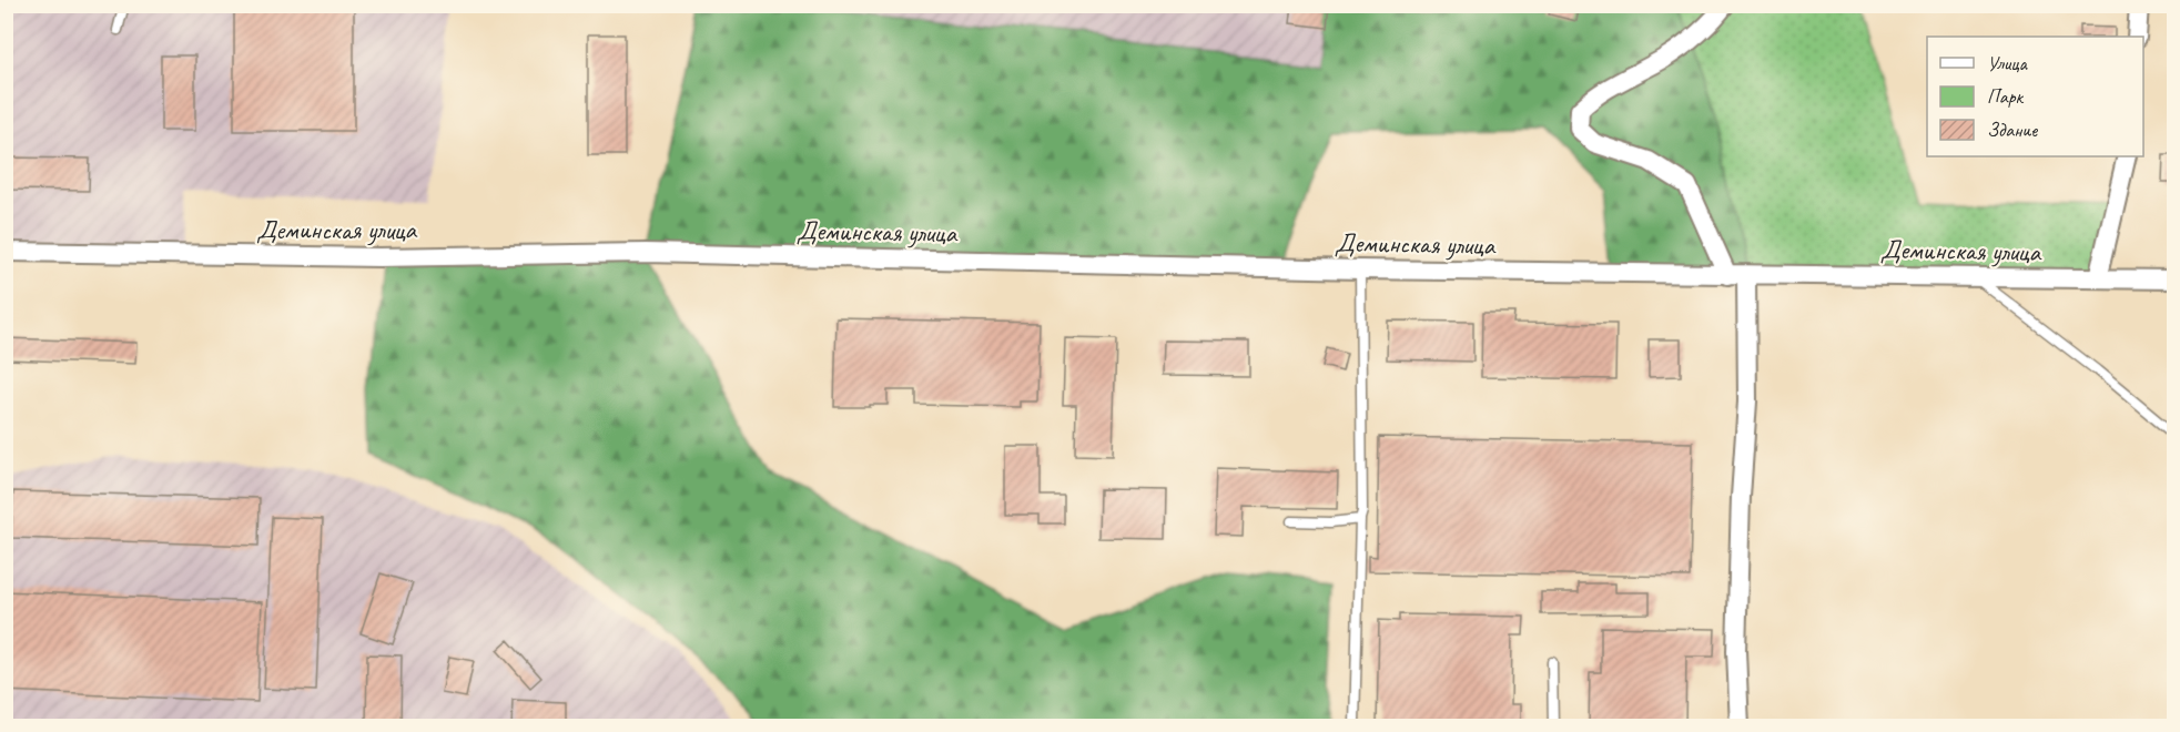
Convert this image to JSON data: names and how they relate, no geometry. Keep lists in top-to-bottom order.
{
  "streets": {
    "street": ["Деминская улица"]
  },
  "legend": ["Улица", "Парк", "Здание"]
}
